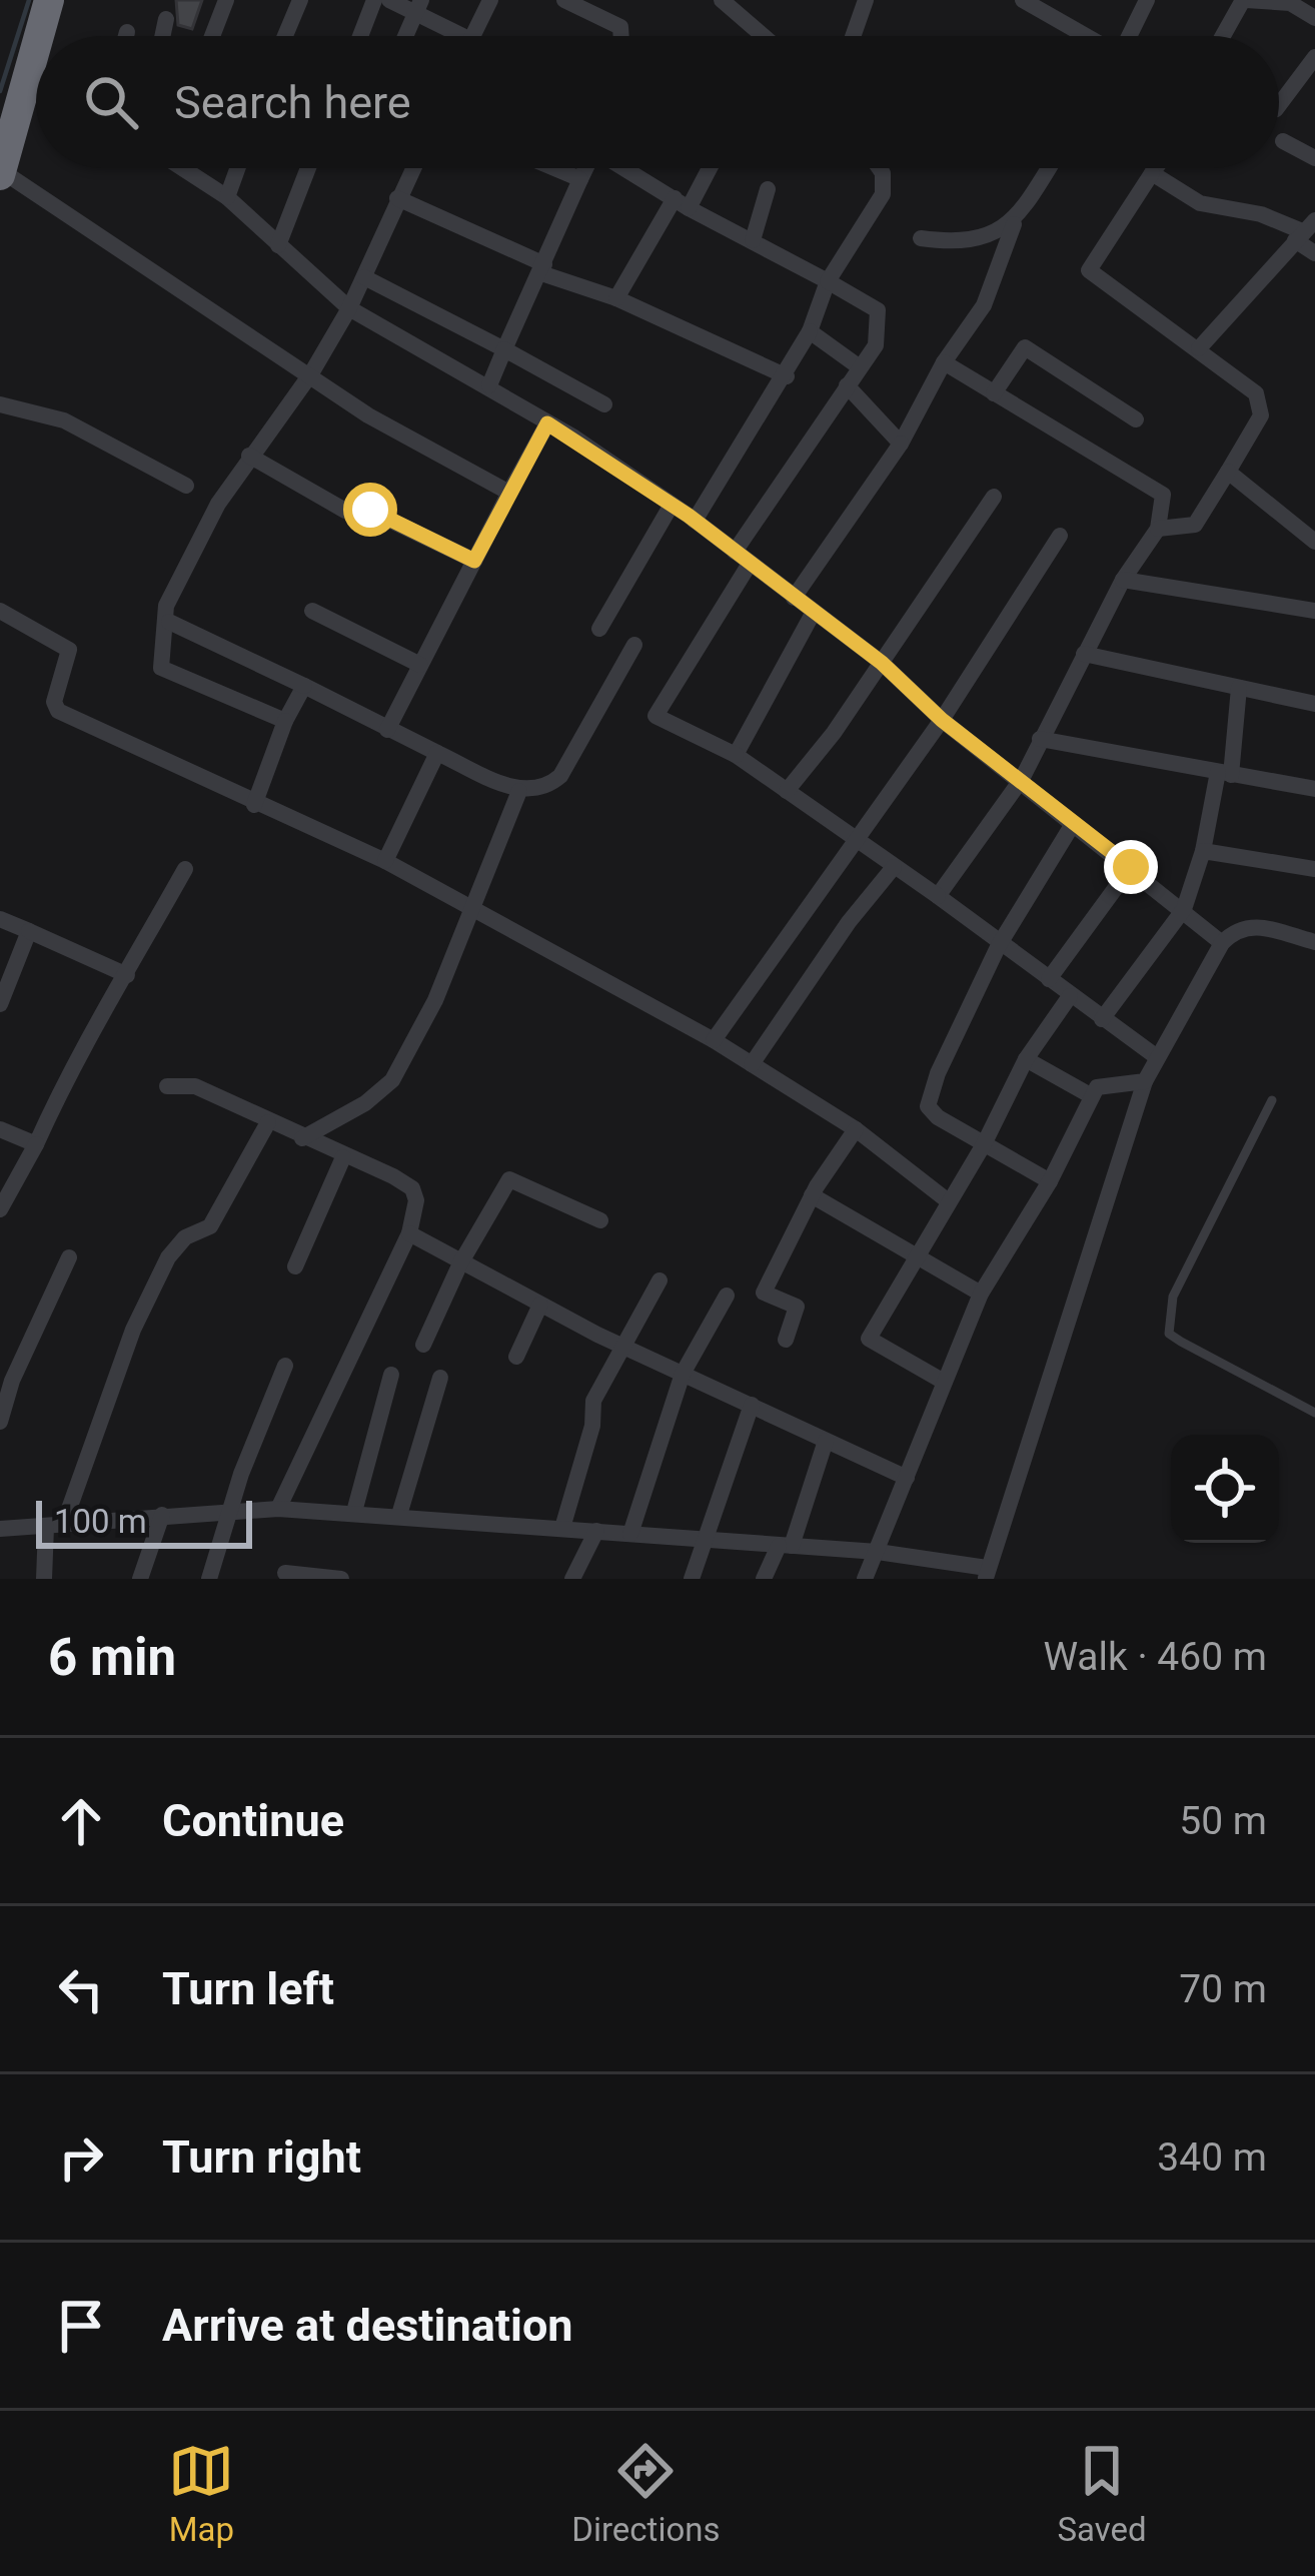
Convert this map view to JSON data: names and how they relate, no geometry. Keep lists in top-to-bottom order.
{
  "scale_bar": "100 m",
  "page": {
    "search": "Search here",
    "scale": "100 m",
    "heading": ["6 min", "Walk · 460 m"],
    "list": [
      ["Continue", "50 m"],
      ["Turn left", "70 m"],
      ["Turn right", "340 m"],
      "Arrive at destination"
    ],
    "nav": ["Map", "Directions", "Saved"]
  }
}
